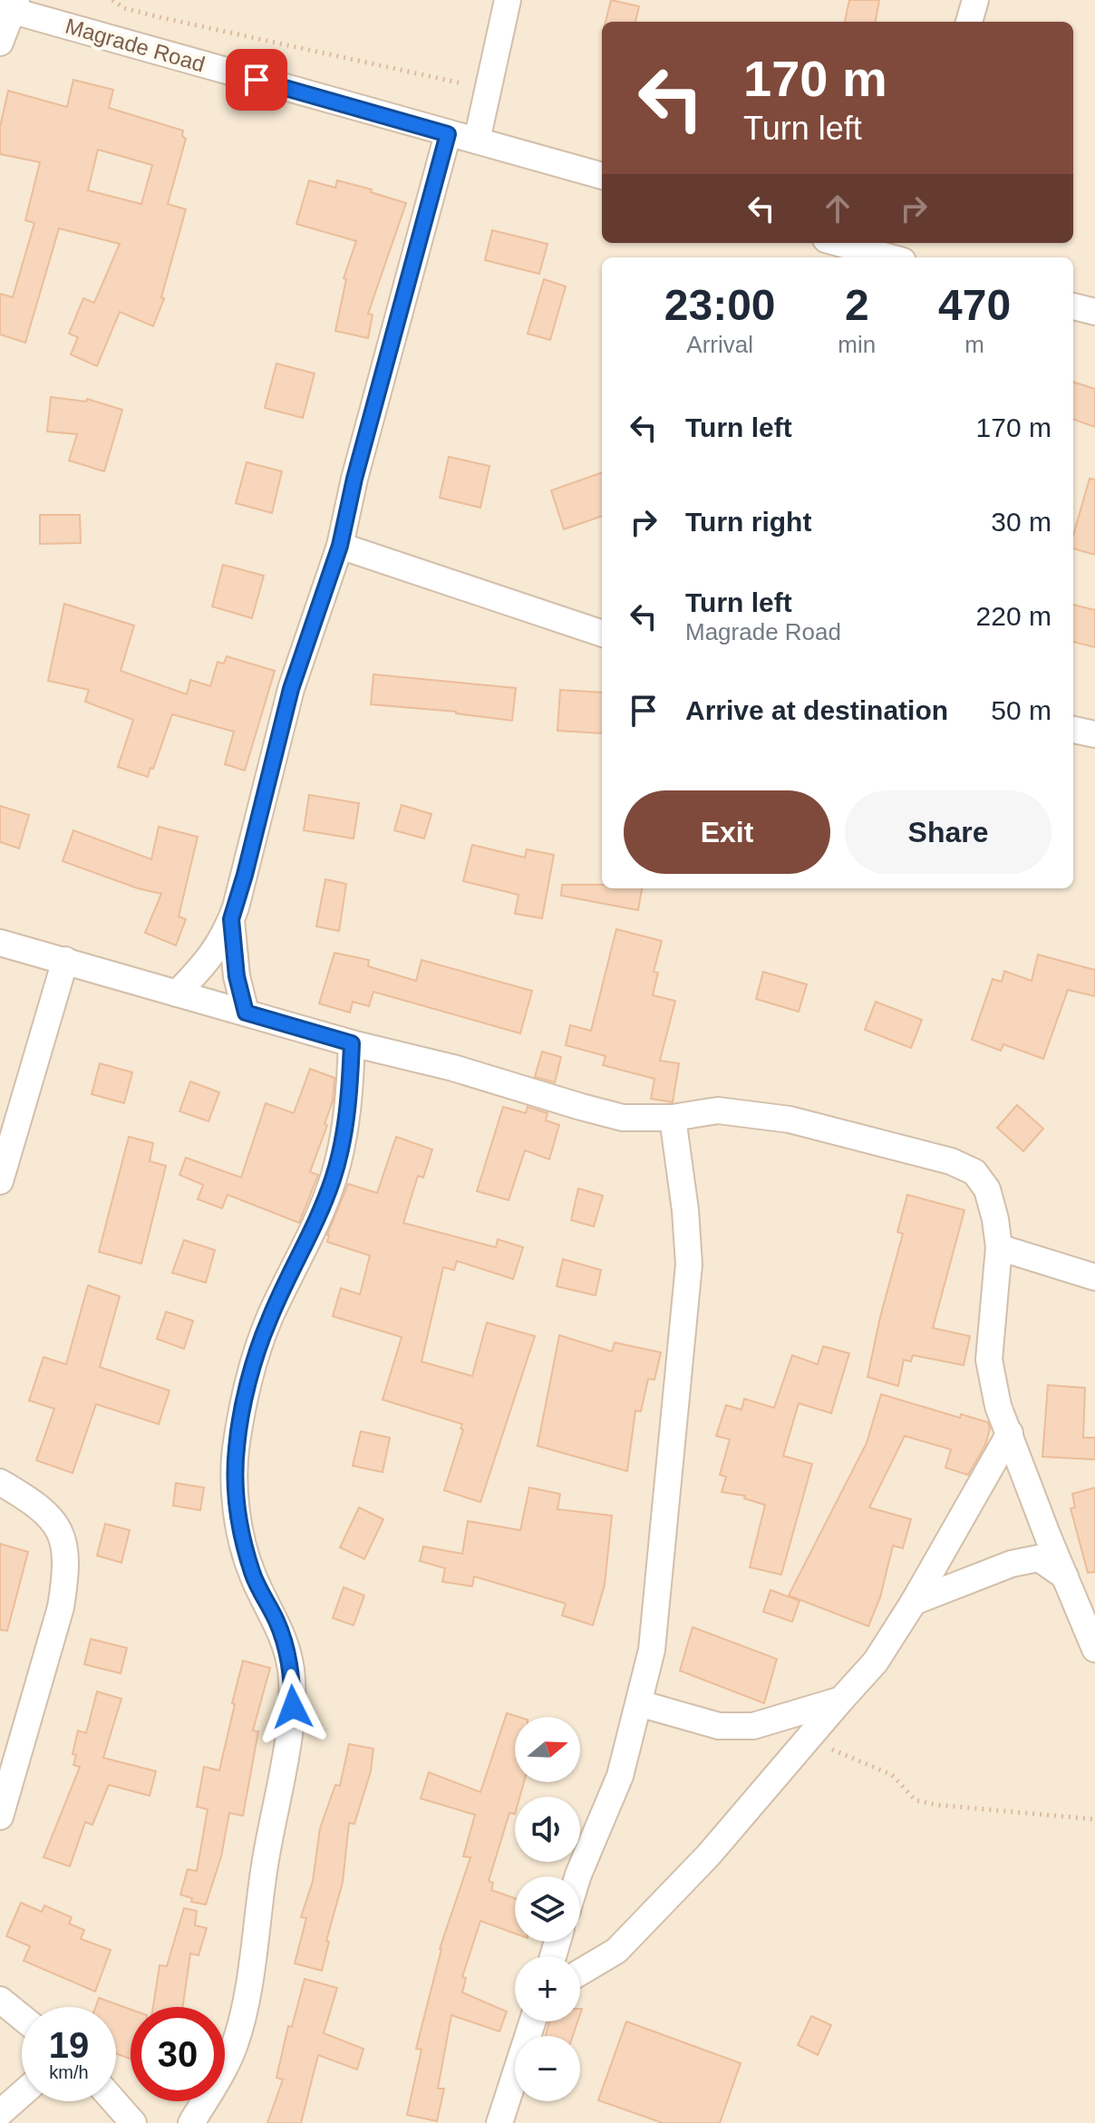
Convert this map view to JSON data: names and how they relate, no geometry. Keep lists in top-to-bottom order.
{
  "streets": {
    "street": ["Magrade Road"]
  },
  "north": "right",
  "page": {
    "turn": ["170 m", "Turn left"],
    "eta": [
      "23:00",
      "Arrival",
      "2",
      "min",
      "470",
      "m"
    ],
    "list": [
      {
        "name": "Turn left",
        "value": "170 m"
      },
      {
        "name": "Turn right",
        "value": "30 m"
      },
      {
        "name": "Turn left",
        "note": "Magrade Road",
        "value": "220 m"
      },
      {
        "name": "Arrive at destination",
        "value": "50 m"
      }
    ],
    "buttons": ["Exit", "Share"],
    "map_buttons": ["+", "−"],
    "speed": "19 km/h",
    "limit": "30"
  }
}
